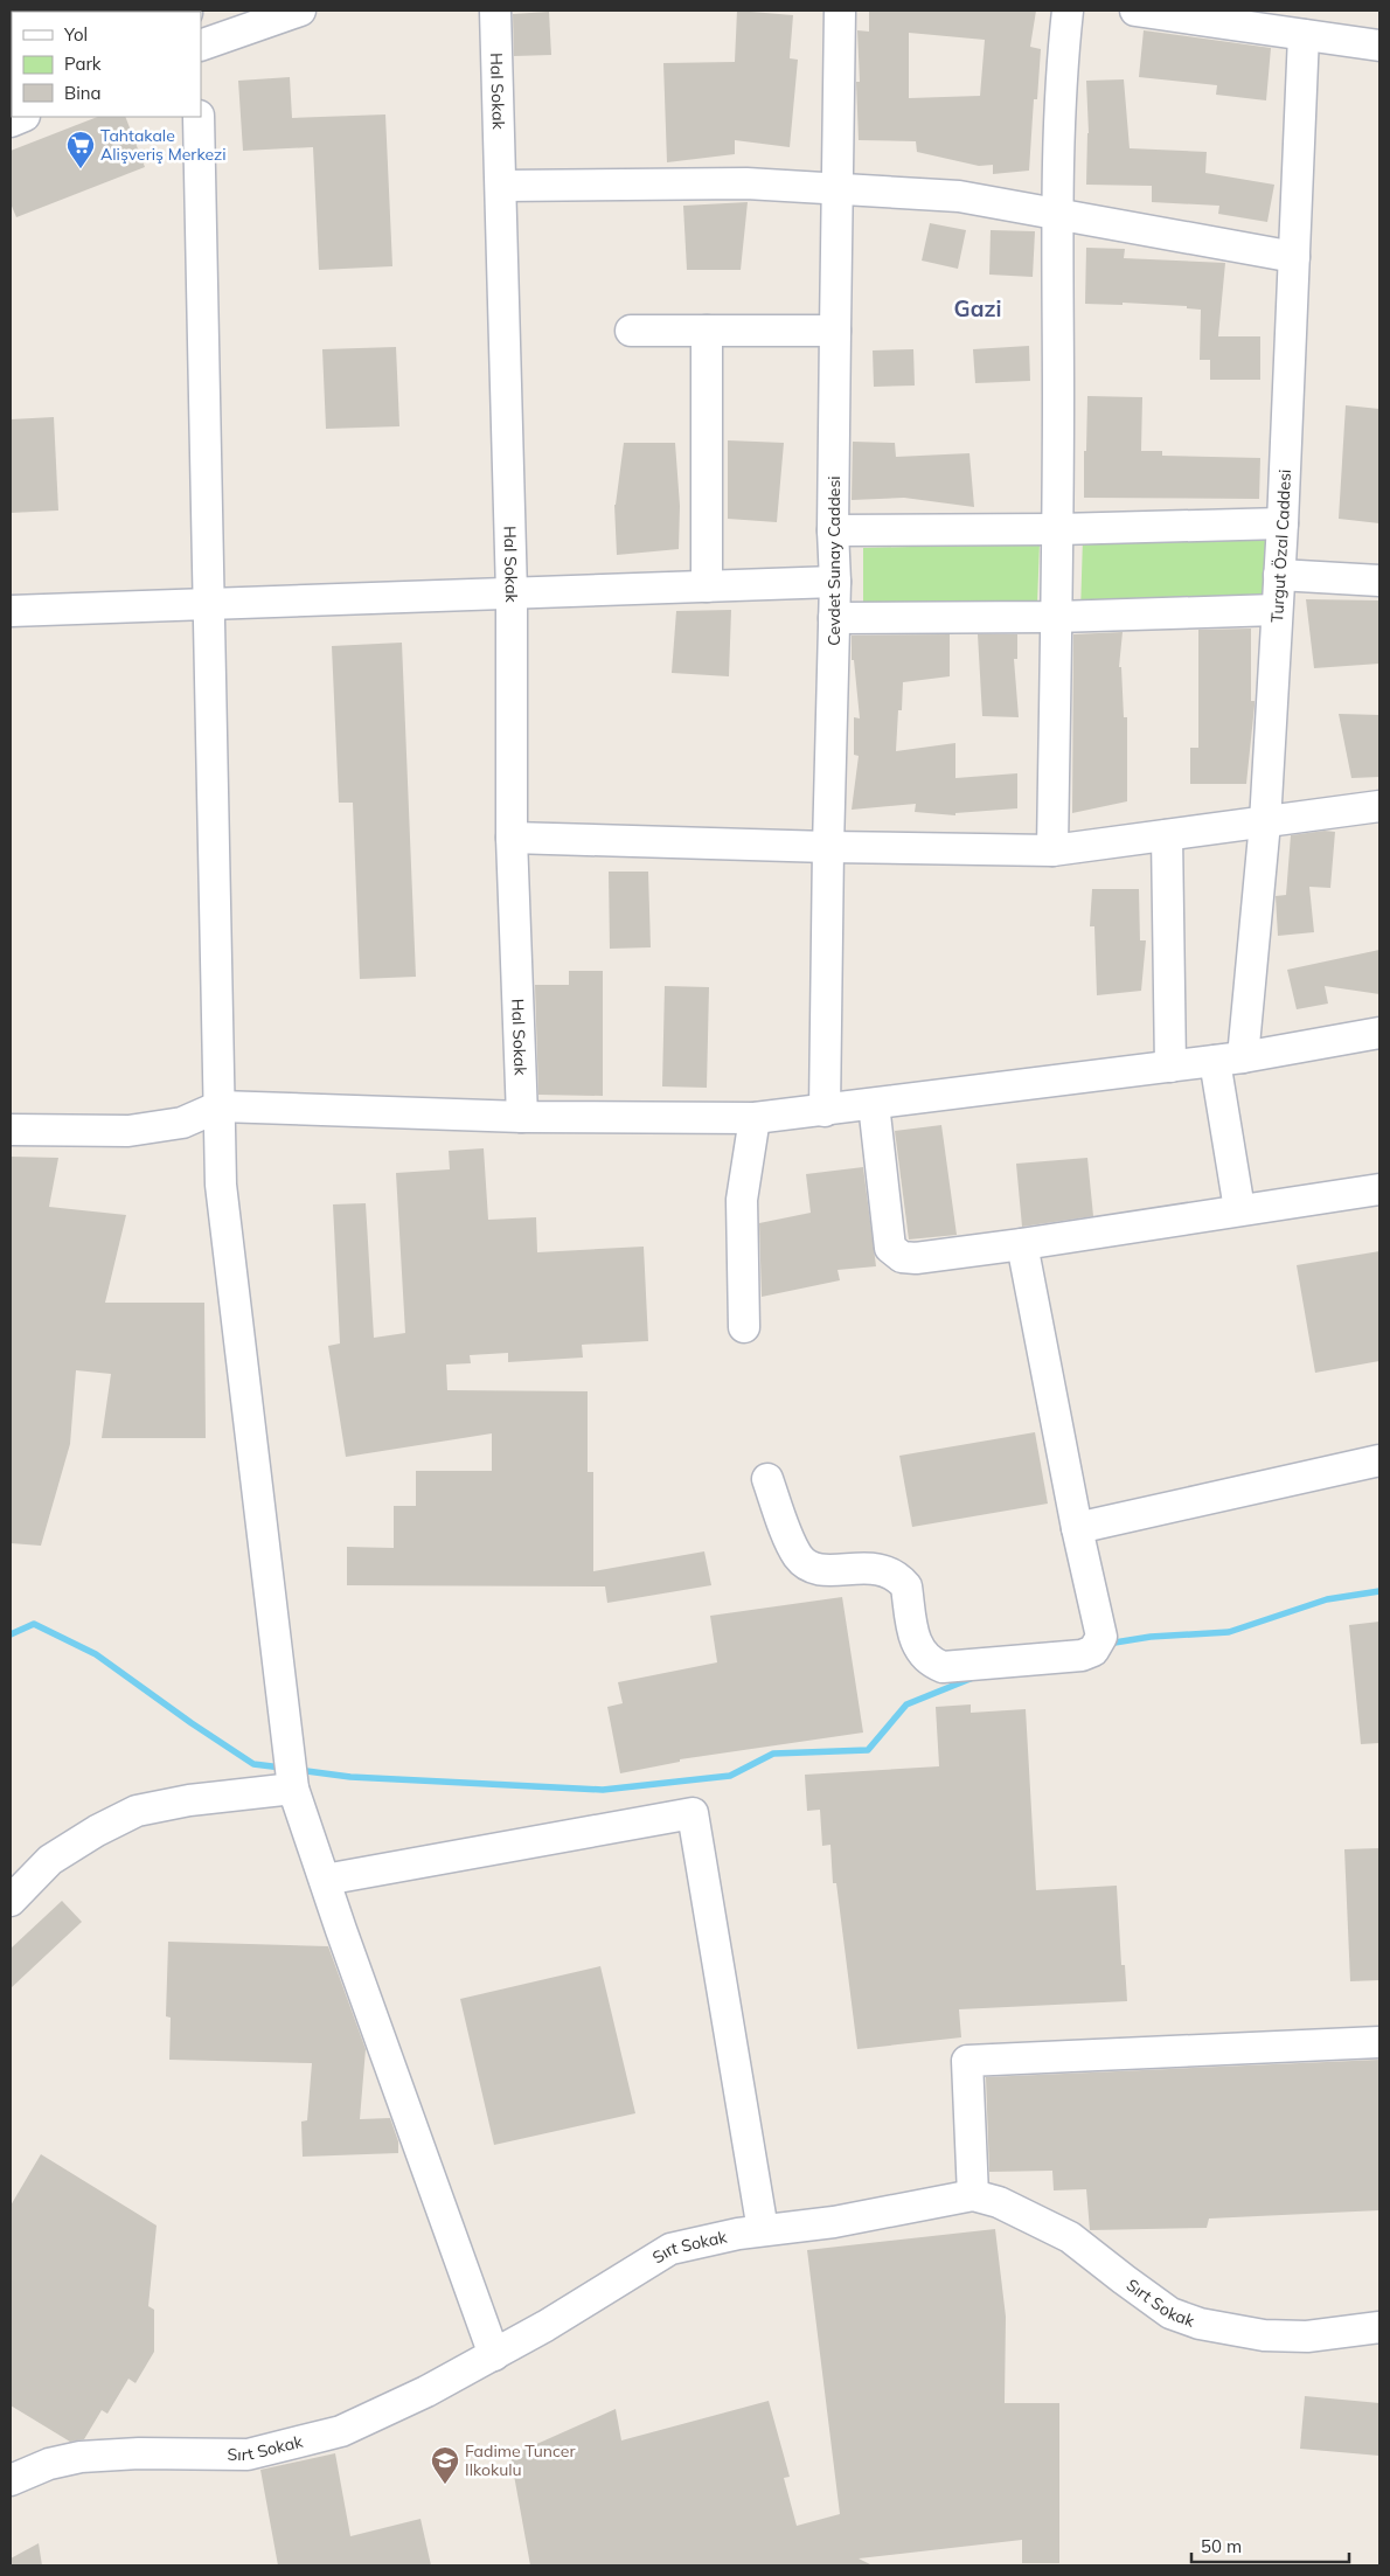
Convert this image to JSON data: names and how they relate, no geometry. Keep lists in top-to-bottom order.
{
  "streets": {
    "street": [
      "Hal Sokak",
      "Turgut Özal Caddesi",
      "Cevdet Sunay Caddesi",
      "Sırt Sokak"
    ]
  },
  "districts": ["Gazi"],
  "places": {
    "supermarket": ["Tahtakale Alişveriş Merkezi"],
    "school or university": ["Fadime Tuncer Ilkokulu"]
  },
  "legend": ["Yol", "Park", "Bina"],
  "scale_bar": "50 m"
}
